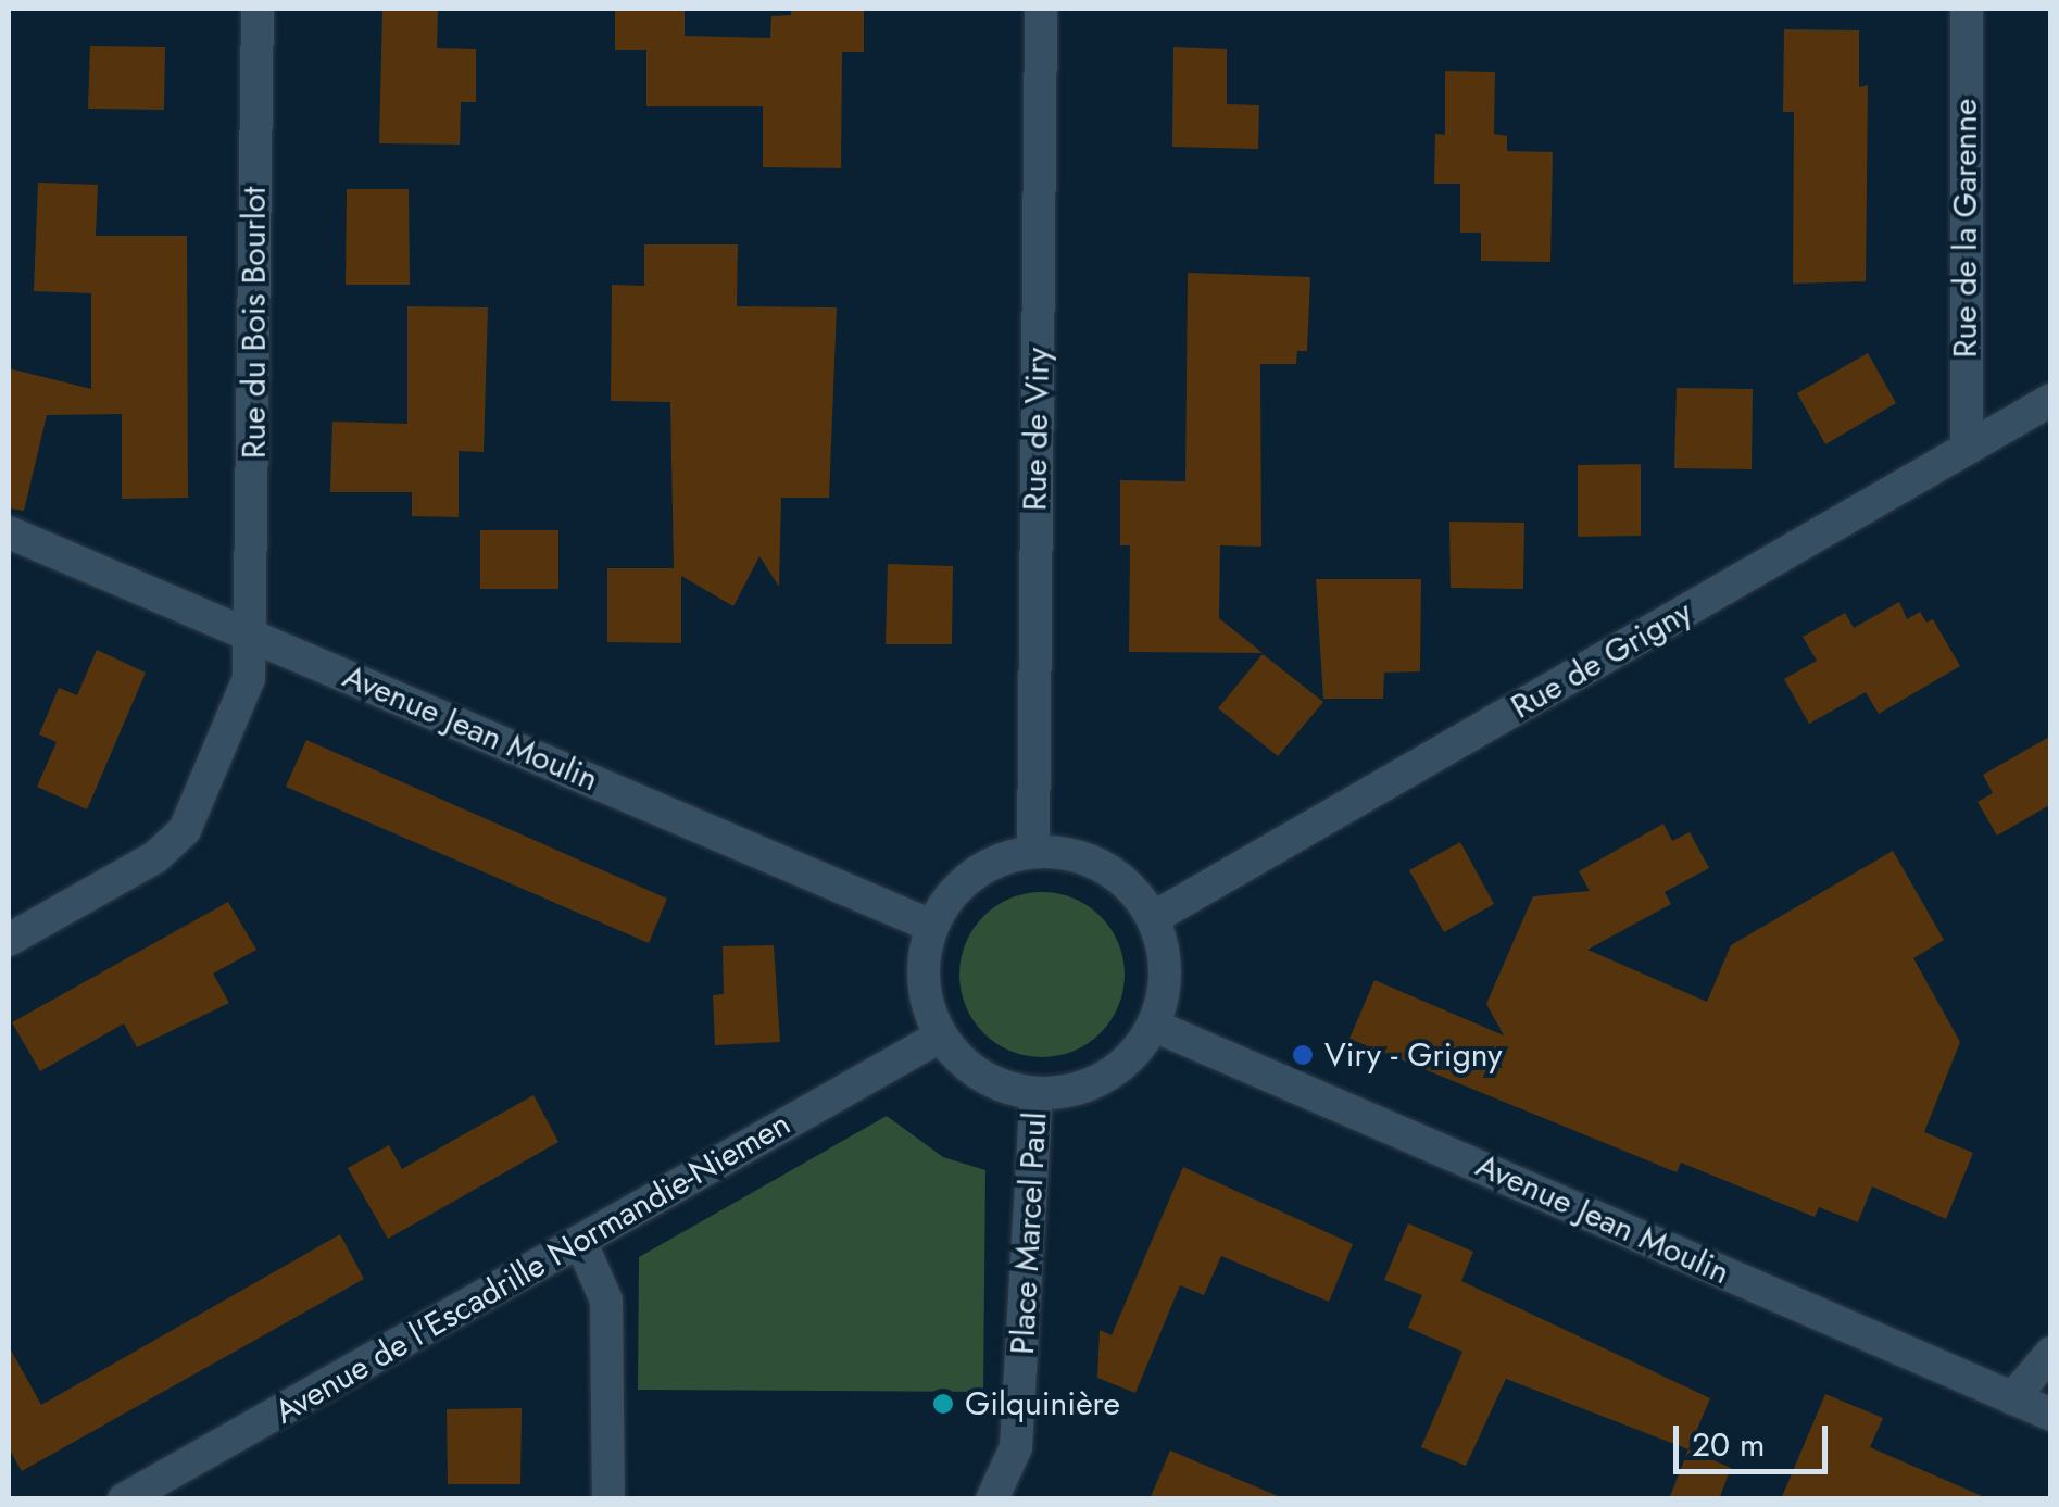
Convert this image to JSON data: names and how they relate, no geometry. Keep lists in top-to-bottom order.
{
  "streets": {
    "street": [
      "Rue de la Garenne",
      "Rue du Bois Bourlot",
      "Rue de Viry",
      "Rue de Grigny",
      "Avenue Jean Moulin",
      "Place Marcel Paul",
      "Avenue de l'Escadrille Normandie-Niemen"
    ]
  },
  "crossings": [
    ["Rue de la Garenne", "Rue de Grigny"],
    ["Rue du Bois Bourlot", "Avenue Jean Moulin"],
    ["Rue de Viry", "Rue de Grigny"],
    ["Rue de Viry", "Avenue Jean Moulin"],
    ["Rue de Viry", "Place Marcel Paul"],
    ["Rue de Viry", "Avenue de l'Escadrille Normandie-Niemen"],
    ["Rue de Grigny", "Avenue Jean Moulin"],
    ["Rue de Grigny", "Place Marcel Paul"],
    ["Rue de Grigny", "Avenue de l'Escadrille Normandie-Niemen"],
    ["Avenue Jean Moulin", "Place Marcel Paul"],
    ["Avenue Jean Moulin", "Avenue de l'Escadrille Normandie-Niemen"],
    ["Place Marcel Paul", "Avenue de l'Escadrille Normandie-Niemen"]
  ],
  "places": ["Viry - Grigny", "Gilquinière"],
  "scale_bar": "20 m"
}
